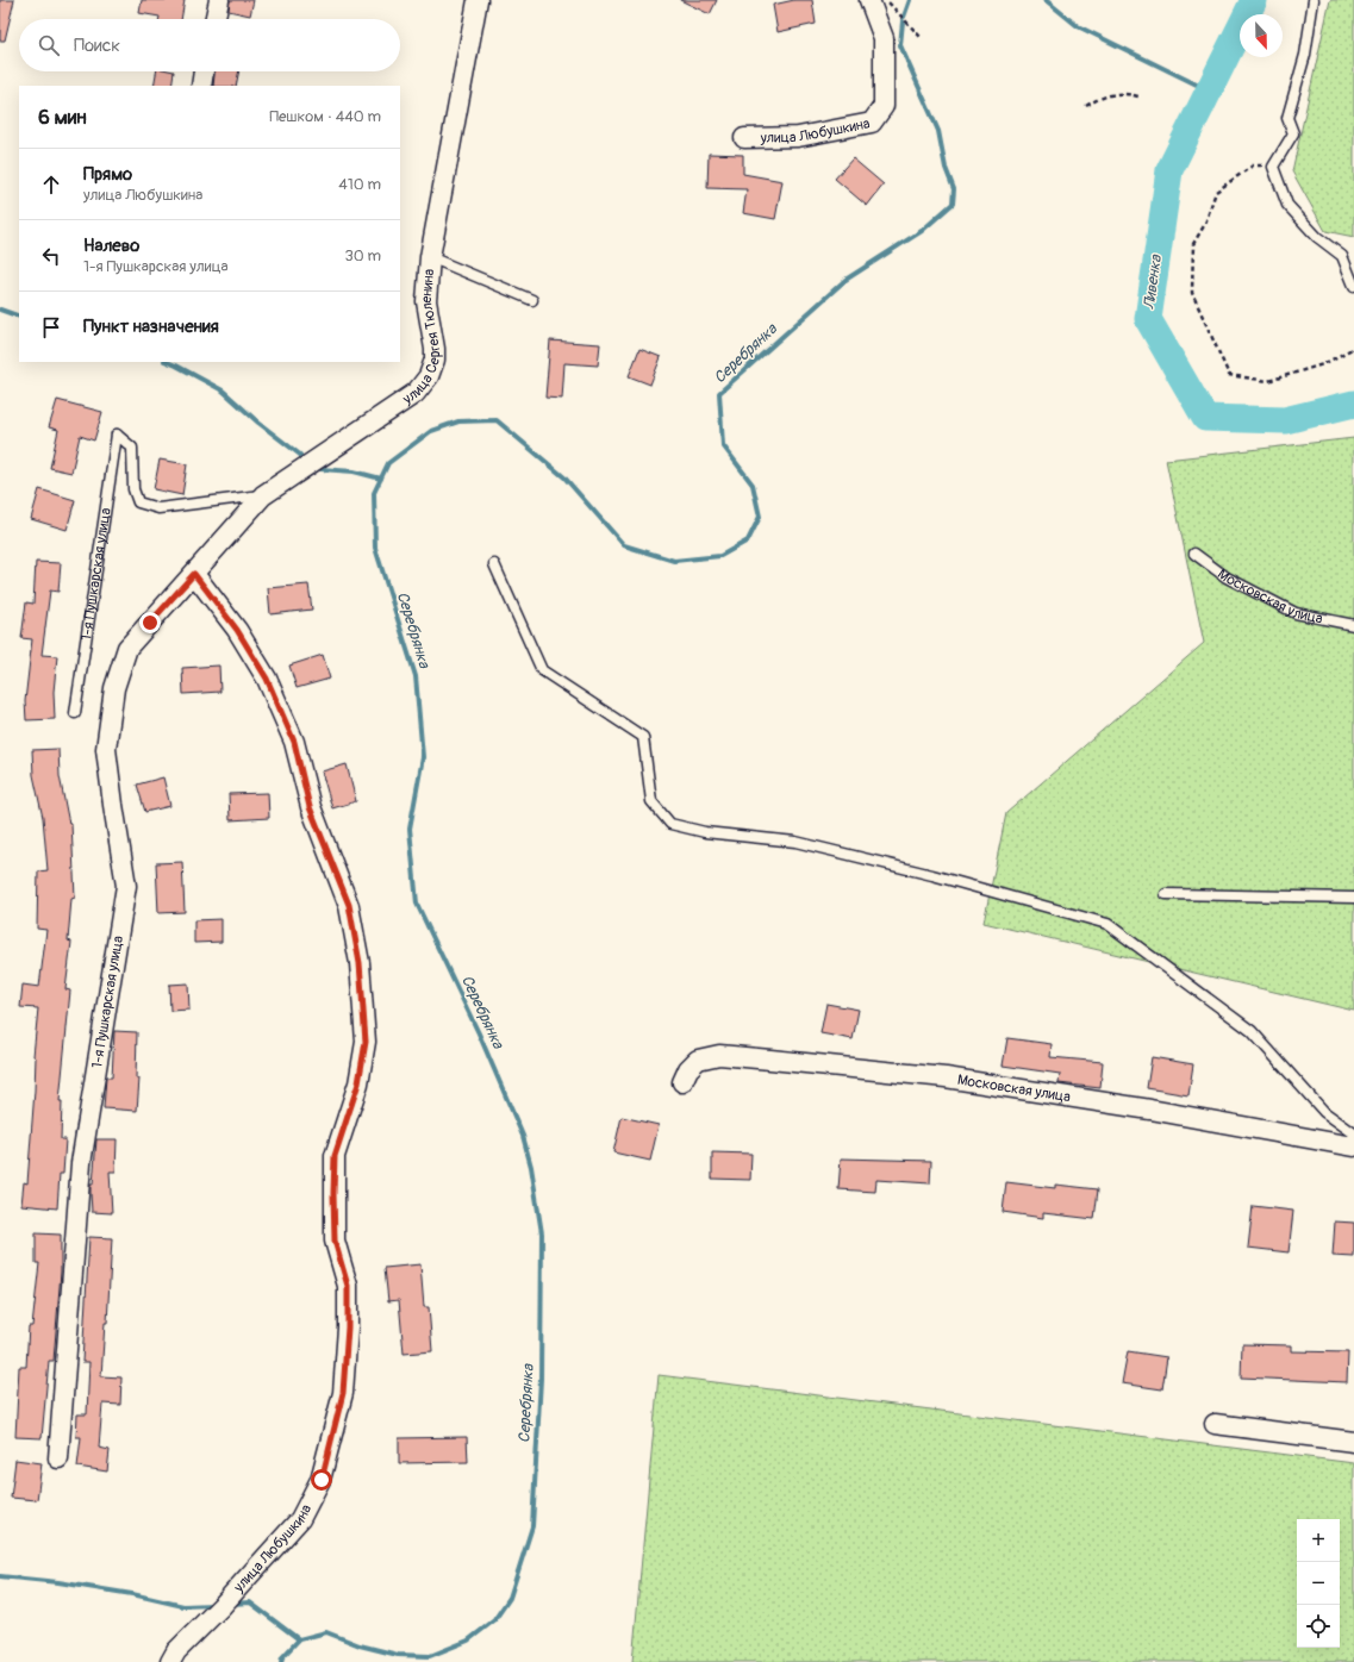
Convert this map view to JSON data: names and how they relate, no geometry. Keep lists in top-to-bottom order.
{
  "streets": {
    "street": [
      "улица Любушкина",
      "улица Сергея Тюленина",
      "1-я Пушкарская улица",
      "Московская улица"
    ]
  },
  "crossings": [
    ["улица Любушкина", "улица Сергея Тюленина"],
    ["улица Любушкина", "1-я Пушкарская улица"],
    ["улица Сергея Тюленина", "1-я Пушкарская улица"]
  ],
  "water": ["Ливенка", "Серебрянка"],
  "north": "bottom",
  "page": {
    "search": "Поиск",
    "heading": ["6 мин", "Пешком · 440 m"],
    "list": [
      ["Прямо", "улица Любушкина", "410 m"],
      ["Налево", "1-я Пушкарская улица", "30 m"],
      "Пункт назначения"
    ],
    "map_buttons": ["+", "−"]
  }
}
